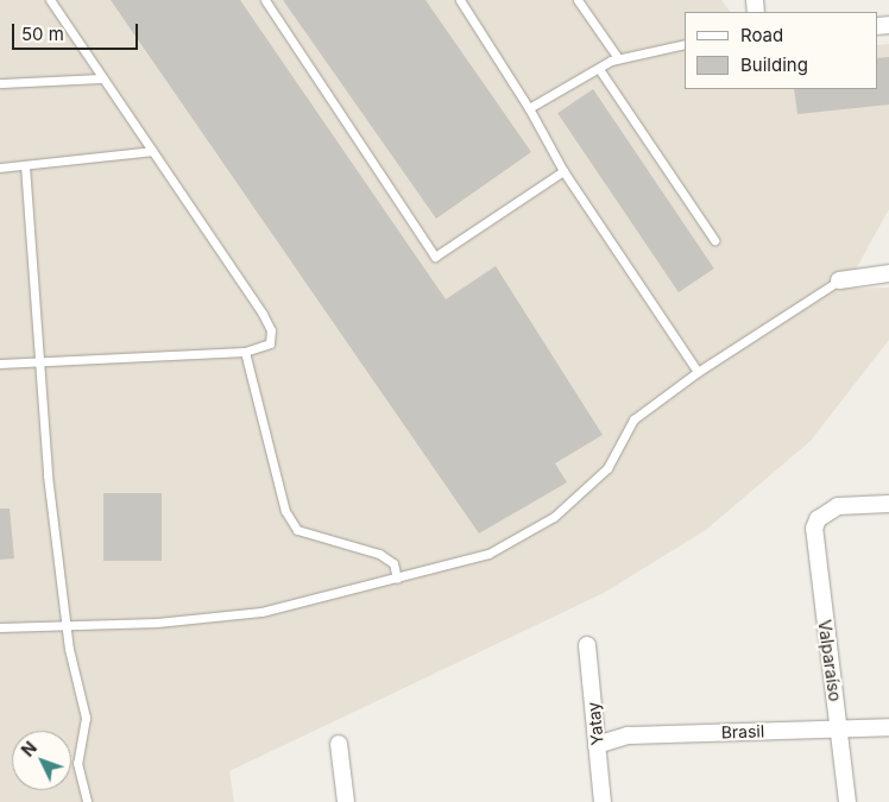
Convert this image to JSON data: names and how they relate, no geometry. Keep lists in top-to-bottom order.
{
  "streets": {
    "street": ["Valparaíso", "Yatay", "Brasil"]
  },
  "crossings": [
    ["Valparaíso", "Brasil"],
    ["Yatay", "Brasil"]
  ],
  "legend": ["Road", "Building"],
  "scale_bar": "50 m",
  "north": "top left"
}
